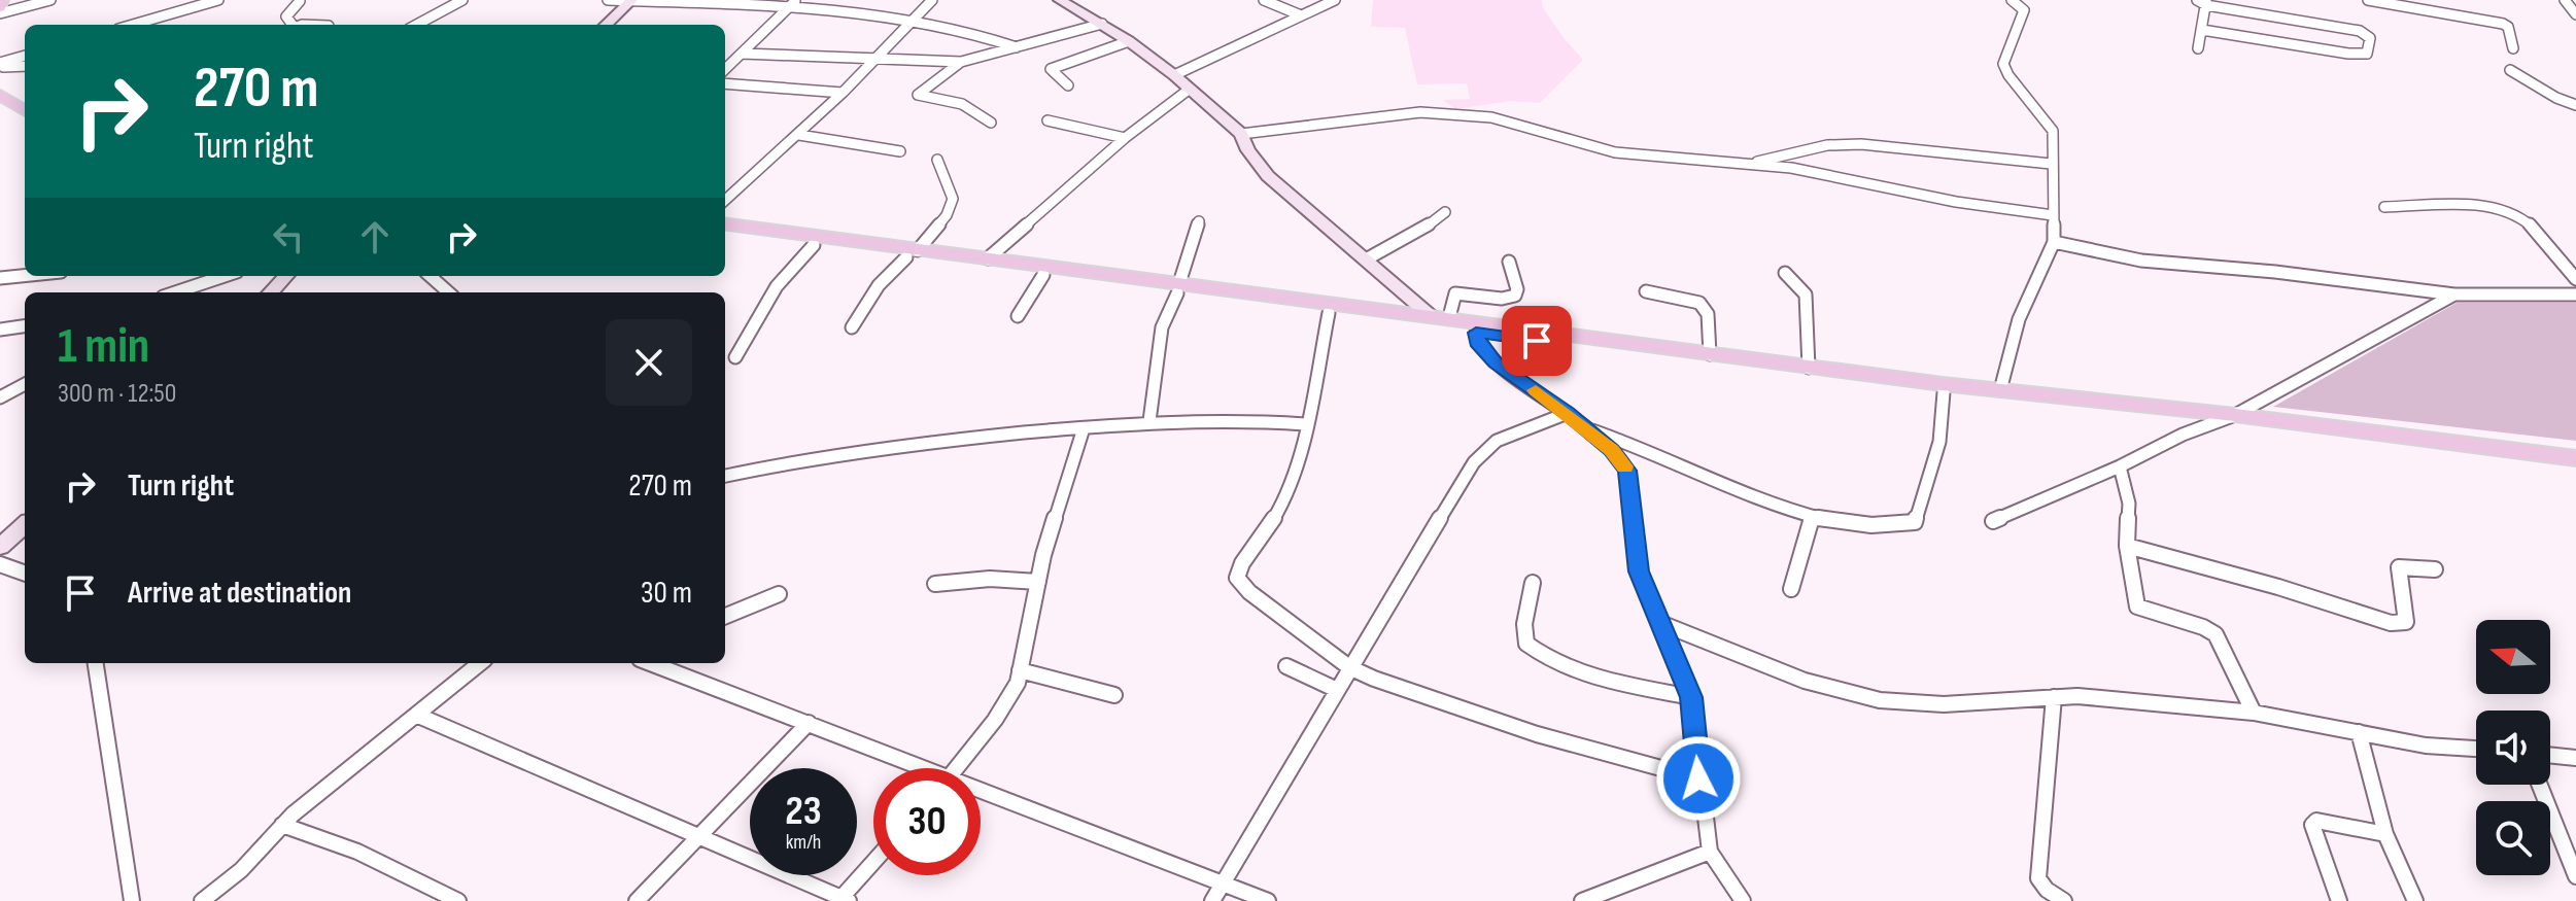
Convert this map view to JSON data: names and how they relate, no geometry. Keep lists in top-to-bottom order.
{
  "north": "left",
  "page": {
    "turn": ["270 m", "Turn right"],
    "heading": ["1 min", "300 m · 12:50"],
    "list": [
      {
        "name": "Turn right",
        "value": "270 m"
      },
      {
        "name": "Arrive at destination",
        "value": "30 m"
      }
    ],
    "speed": "23 km/h",
    "limit": "30"
  }
}
